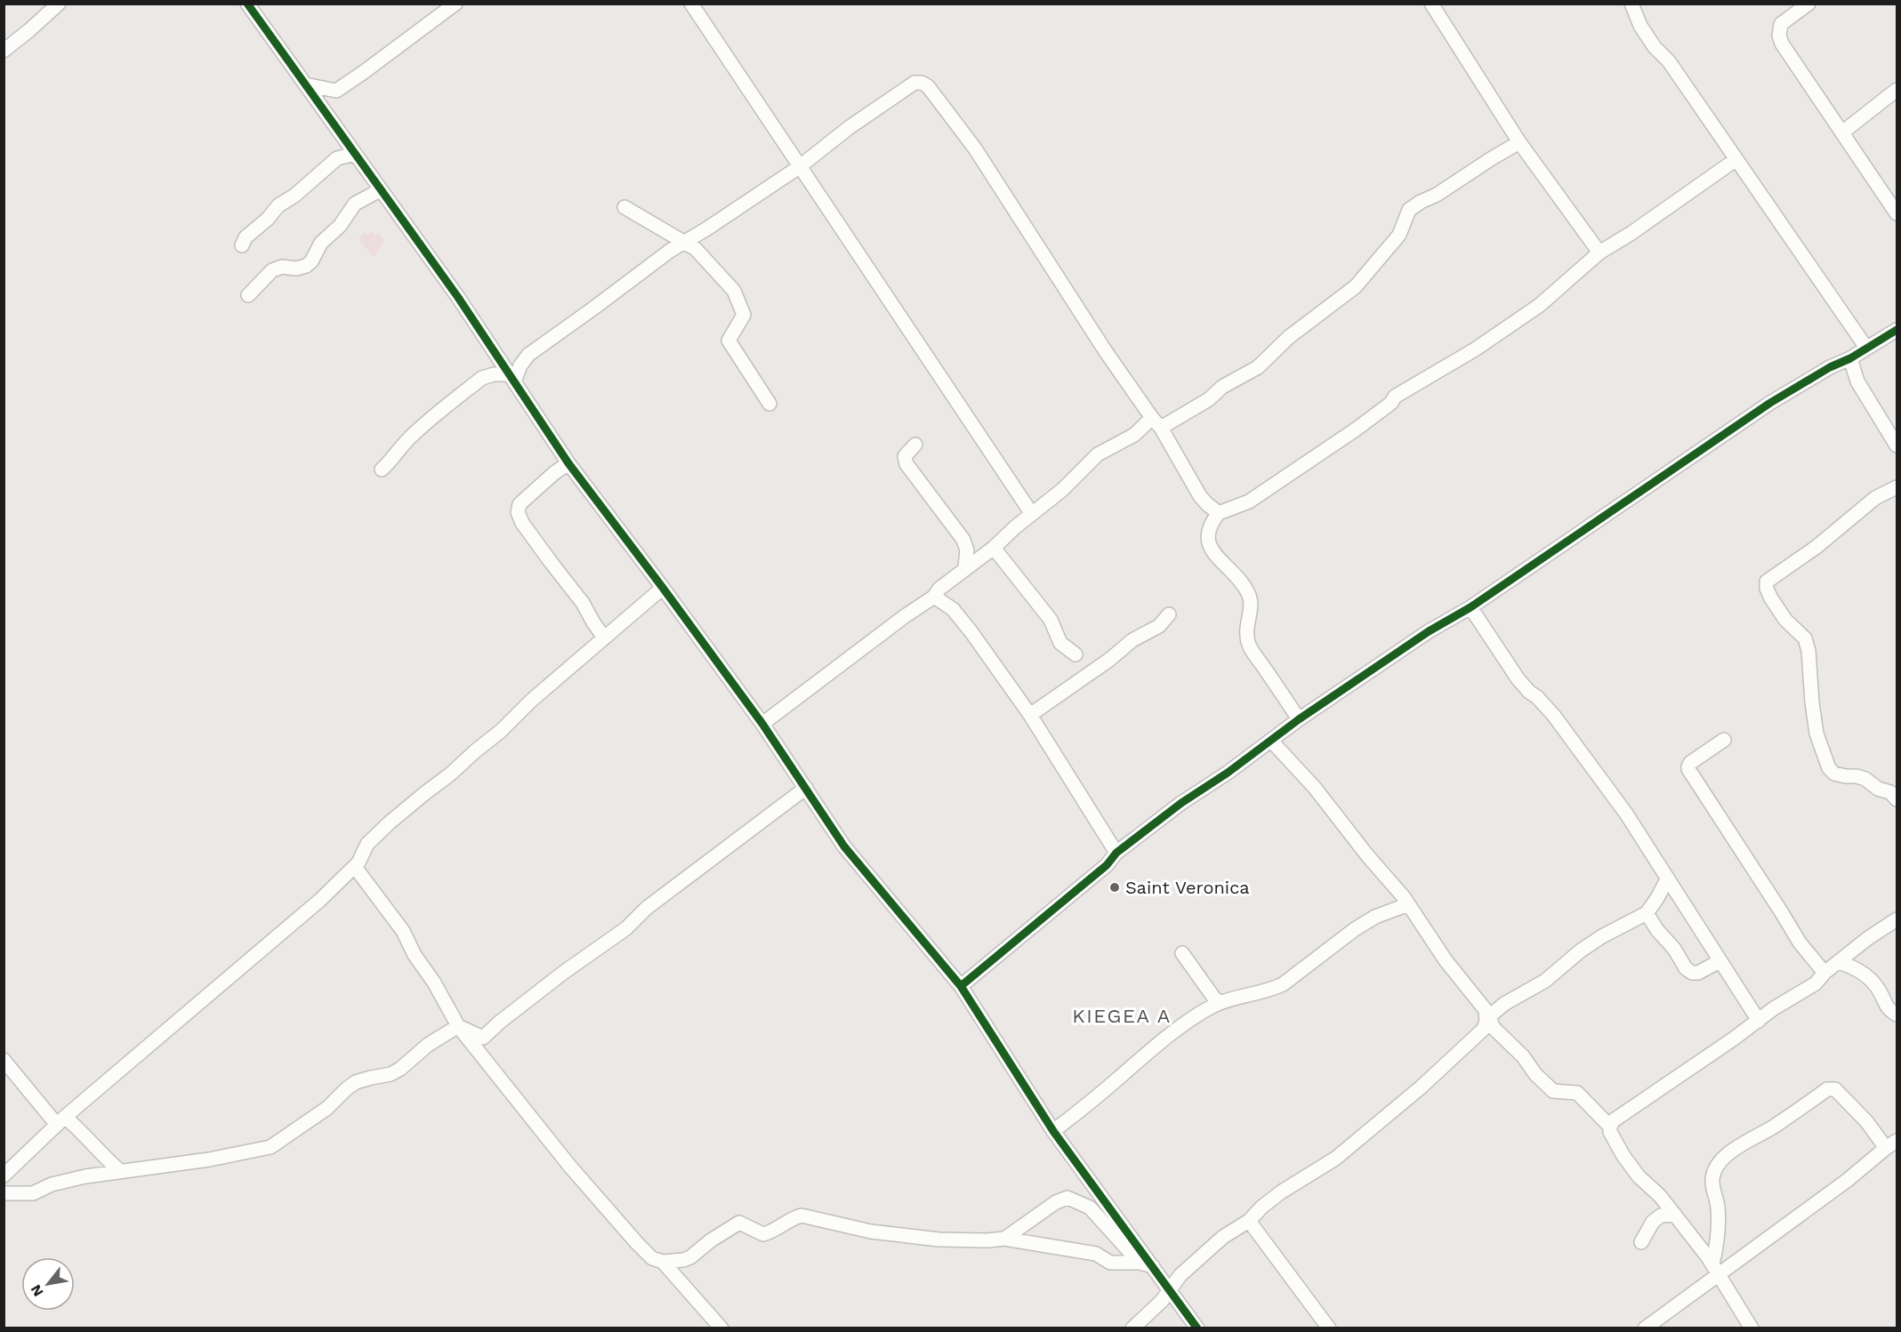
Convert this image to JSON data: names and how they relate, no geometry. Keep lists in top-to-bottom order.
{
  "districts": ["KIEGEA A"],
  "places": ["Saint Veronica"],
  "north": "bottom left"
}
